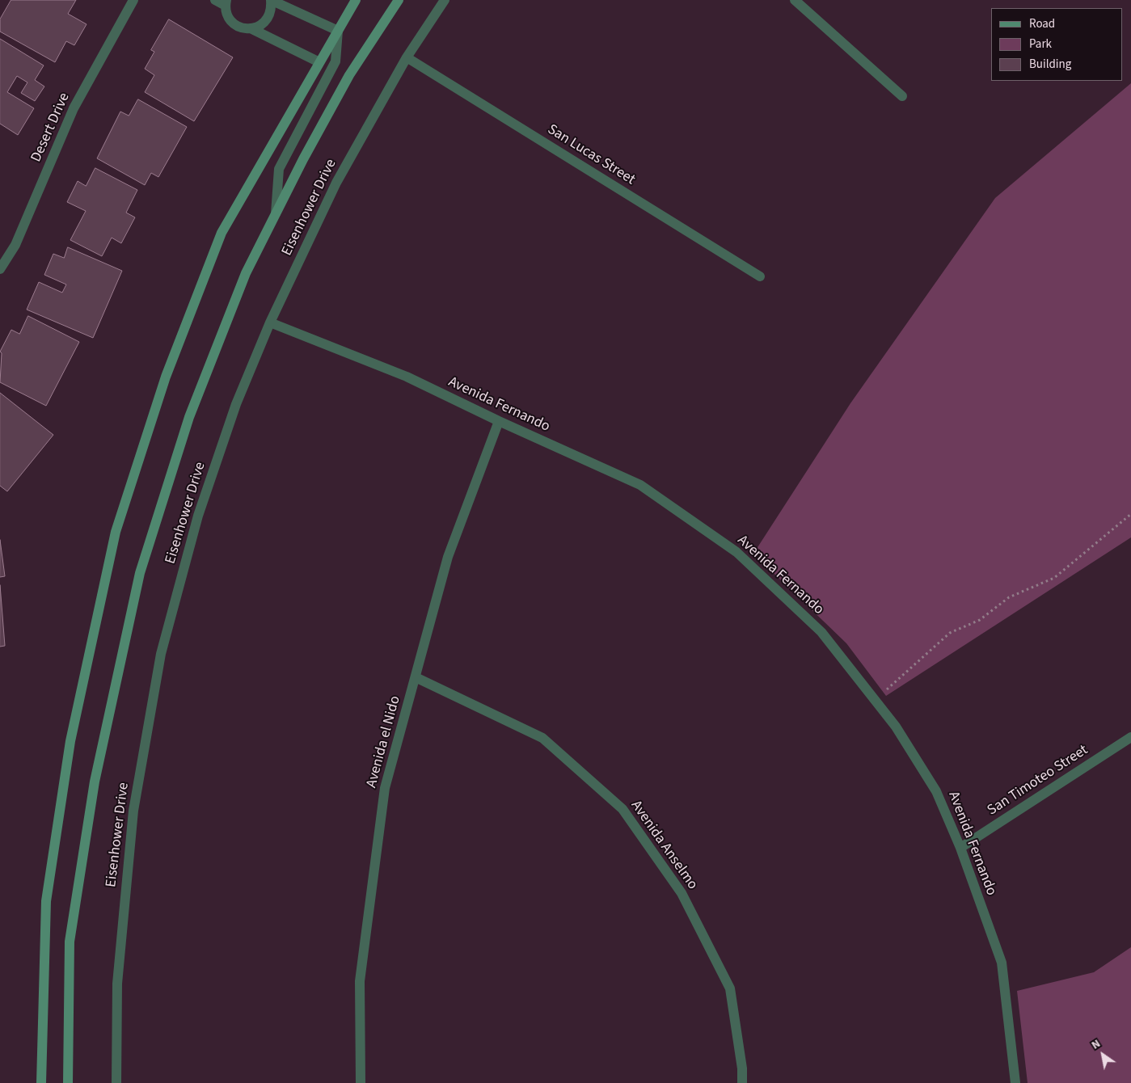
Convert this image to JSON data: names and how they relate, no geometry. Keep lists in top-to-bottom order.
{
  "streets": {
    "main road": ["Eisenhower Drive"],
    "street": [
      "Desert Drive",
      "San Lucas Street",
      "Avenida Fernando",
      "Avenida el Nido",
      "San Timoteo Street",
      "Avenida Anselmo"
    ]
  },
  "crossings": [
    ["San Lucas Street", "Eisenhower Drive"],
    ["Eisenhower Drive", "Avenida Fernando"],
    ["Avenida Fernando", "Avenida el Nido"],
    ["Avenida Fernando", "San Timoteo Street"],
    ["Avenida el Nido", "Avenida Anselmo"]
  ],
  "legend": ["Road", "Park", "Building"],
  "north": "top left"
}
